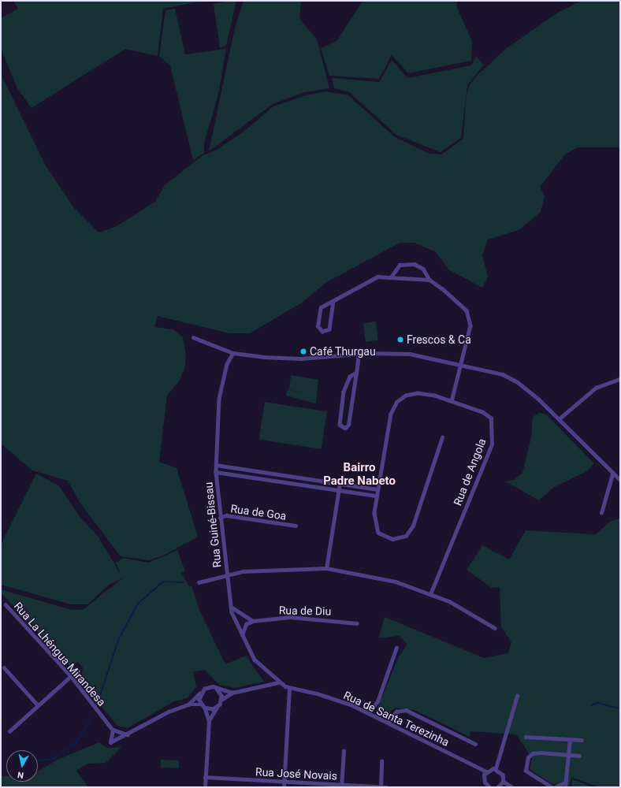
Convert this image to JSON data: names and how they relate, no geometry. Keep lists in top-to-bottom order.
{
  "streets": {
    "street": [
      "Rua de Angola",
      "Rua de Goa",
      "Rua Guiné-Bissau",
      "Rua de Diu",
      "Rua La Lhéngua Mirandesa",
      "Rua de Santa Terezinha",
      "Rua José Novais"
    ]
  },
  "crossings": [
    ["Rua de Goa", "Rua Guiné-Bissau"],
    ["Rua Guiné-Bissau", "Rua de Santa Terezinha"]
  ],
  "districts": ["Bairro Padre Nabeto"],
  "places": ["Frescos & Ca", "Café Thurgau"],
  "north": "bottom"
}
